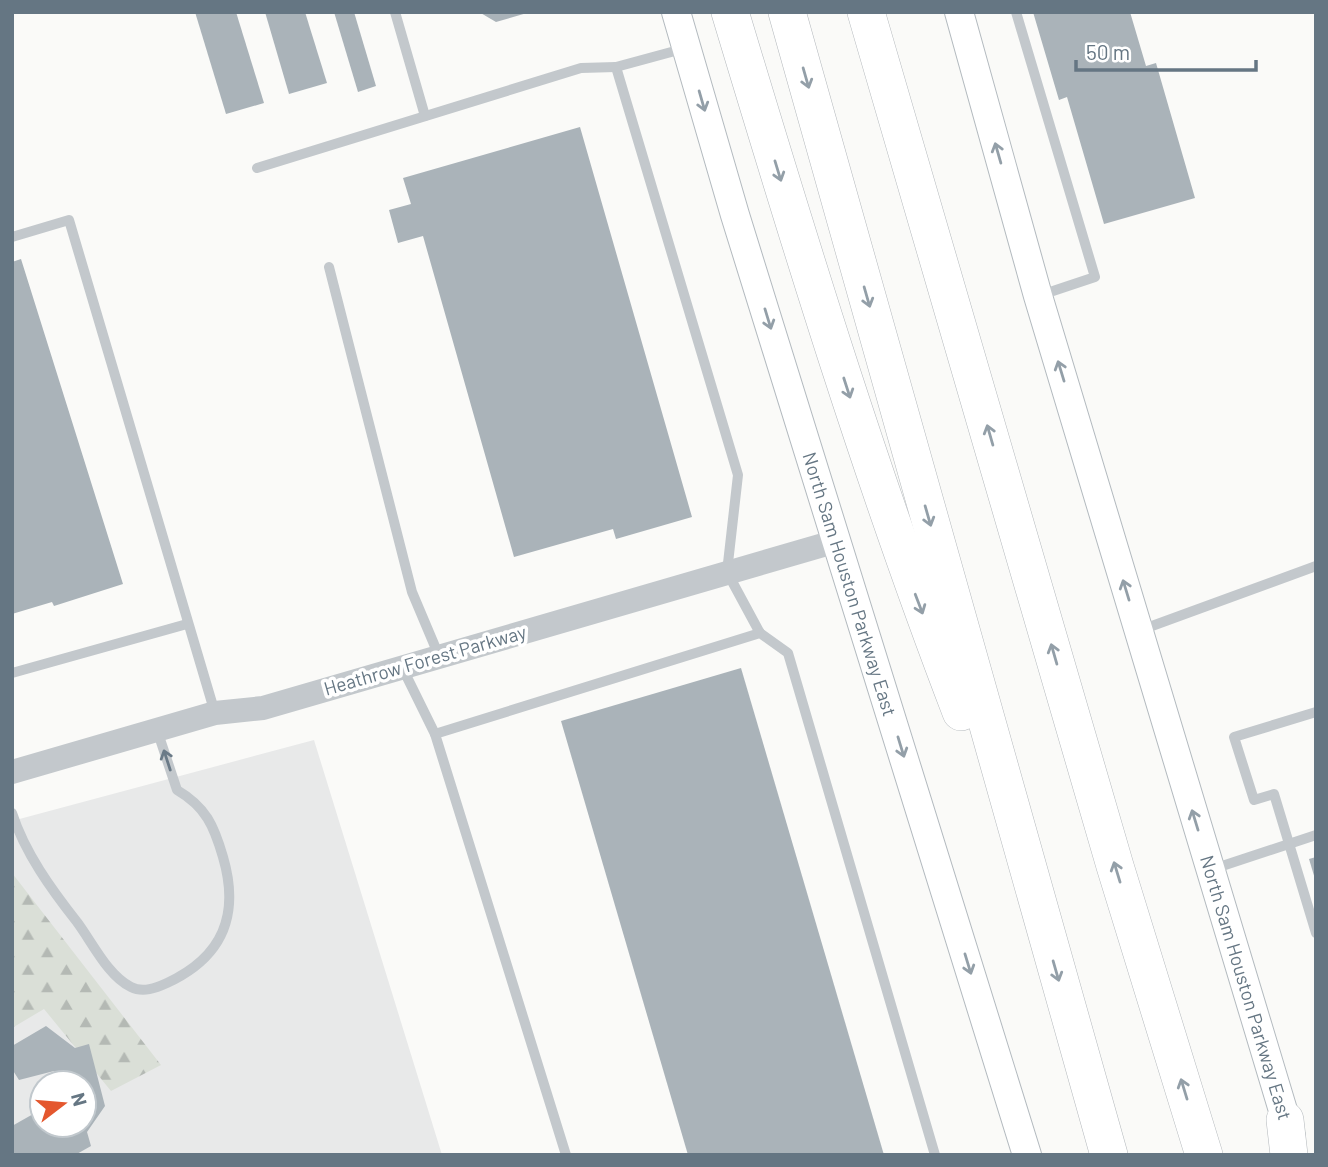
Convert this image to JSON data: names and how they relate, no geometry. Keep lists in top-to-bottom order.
{
  "streets": {
    "main road": ["North Sam Houston Parkway East"],
    "street": ["Heathrow Forest Parkway"]
  },
  "crossings": [
    ["North Sam Houston Parkway East", "Heathrow Forest Parkway"]
  ],
  "scale_bar": "50 m",
  "north": "right"
}
